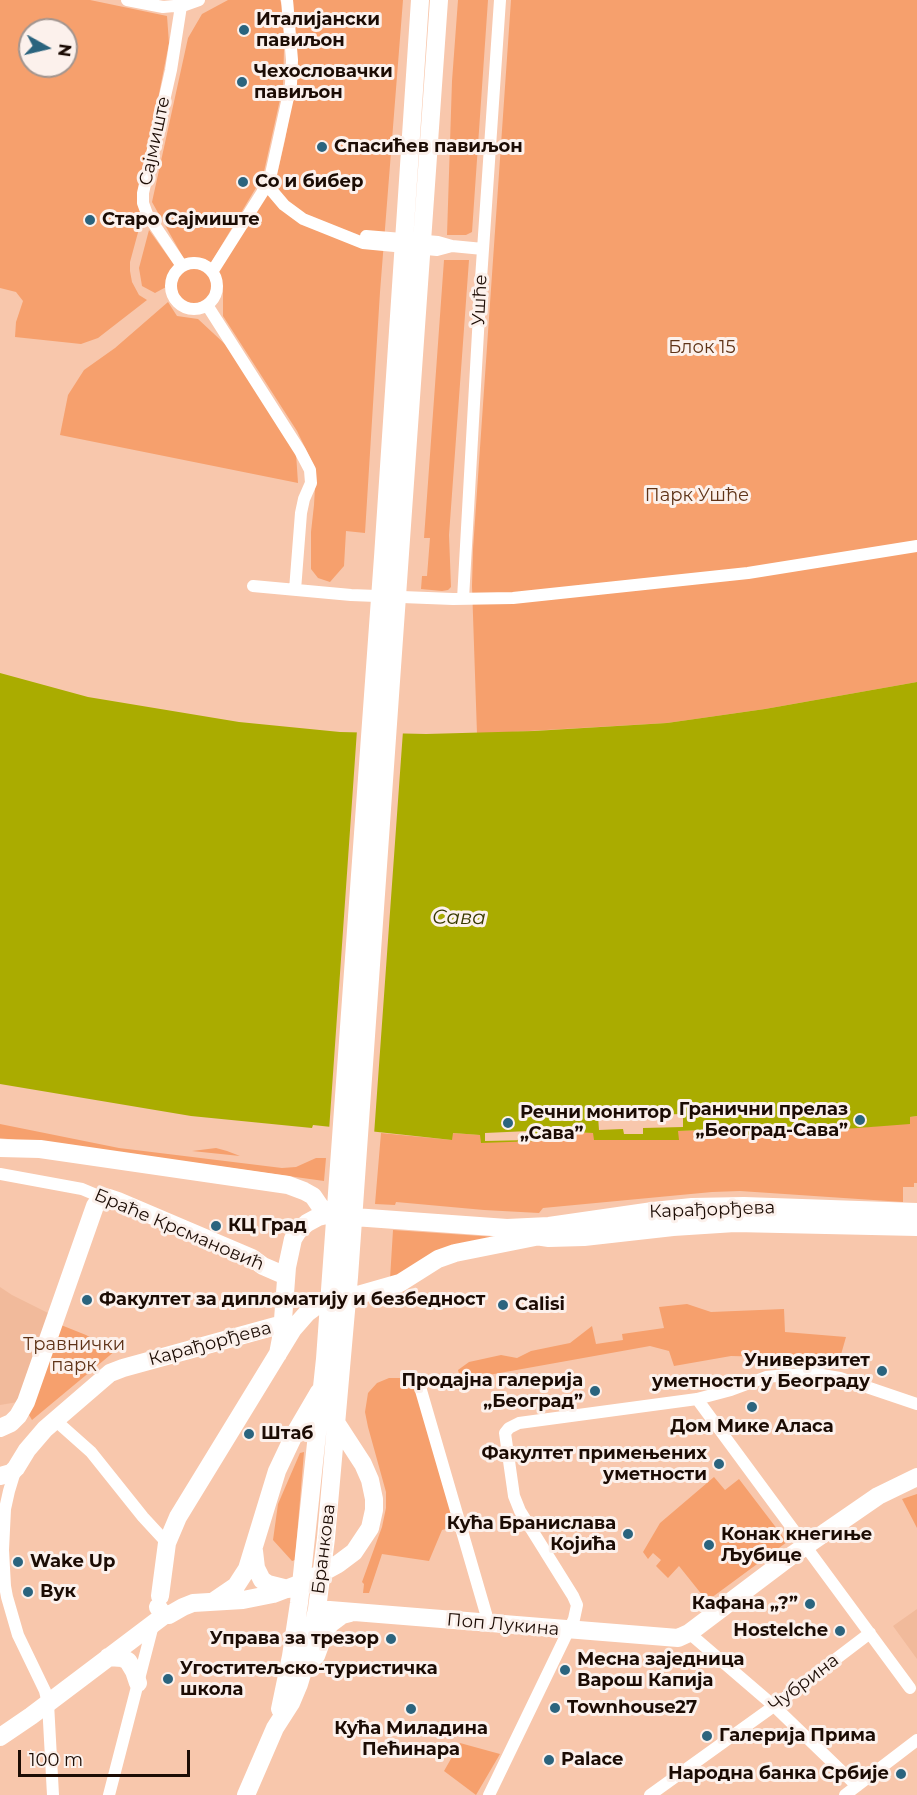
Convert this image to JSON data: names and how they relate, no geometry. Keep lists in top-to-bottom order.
{
  "streets": {
    "main road": [
      "Карађорђева",
      "Браће Крсмановић",
      "Бранкова",
      "Поп Лукина"
    ],
    "street": ["Сајмиште", "Ушће", "Чубрина"]
  },
  "crossings": [
    ["Карађорђева", "Браће Крсмановић"],
    ["Бранкова", "Поп Лукина"]
  ],
  "water": ["Сава"],
  "parks": ["Блок 15", "Парк Ушће", "Травнички парк"],
  "places": [
    "Италијански павиљон",
    "Чехословачки павиљон",
    "Спасићев павиљон",
    "Со и бибер",
    "Старо Сајмиште",
    "Гранични прелаз „Београд-Сава”",
    "Речни монитор „Сава”",
    "КЦ Град",
    "Факултет за дипломатију и безбедност",
    "Calisi",
    "Универзитет уметности у Београду",
    "Продајна галерија „Београд”",
    "Дом Мике Аласа",
    "Штаб",
    "Факултет примењених уметности",
    "Кућа Бранислава Којића",
    "Конак кнегиње Љубице",
    "Wake Up",
    "Вук",
    "Кафана „?”",
    "Hostelche",
    "Управа за трезор",
    "Месна заједница Варош Капија",
    "Угоститељско-туристичка школа",
    "Townhouse27",
    "Кућа Миладина Пећинара",
    "Галерија Прима",
    "Palace",
    "Народна банка Србије"
  ],
  "scale_bar": "100 m",
  "north": "right"
}
